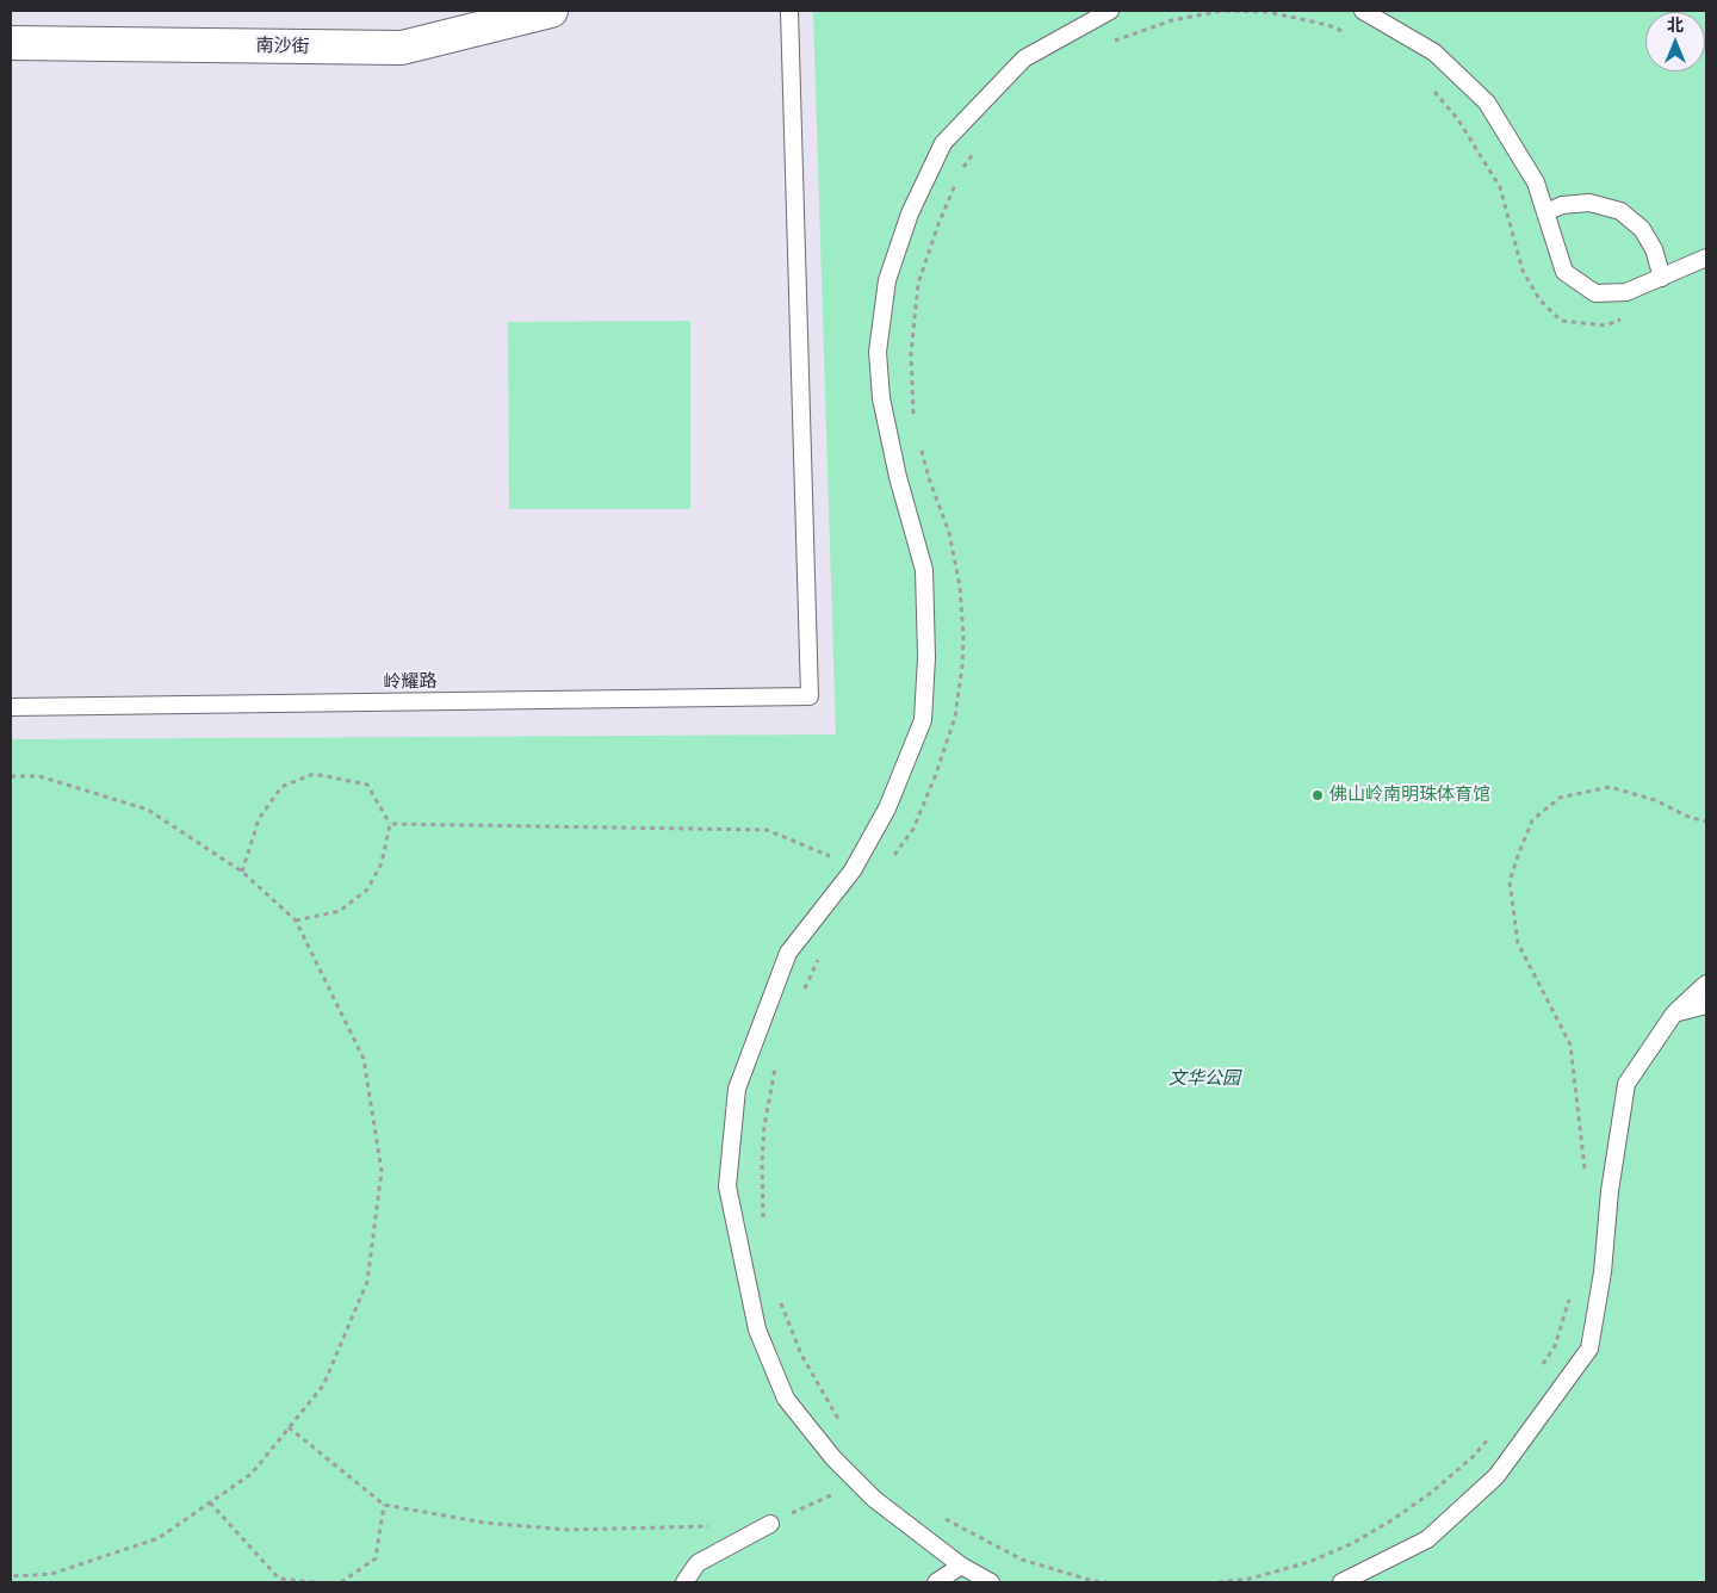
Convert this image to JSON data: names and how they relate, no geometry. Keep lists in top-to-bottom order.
{
  "streets": {
    "street": ["南沙街"],
    "lane": ["岭耀路"]
  },
  "parks": ["文华公园"],
  "places": ["佛山岭南明珠体育馆"],
  "north": "top"
}
